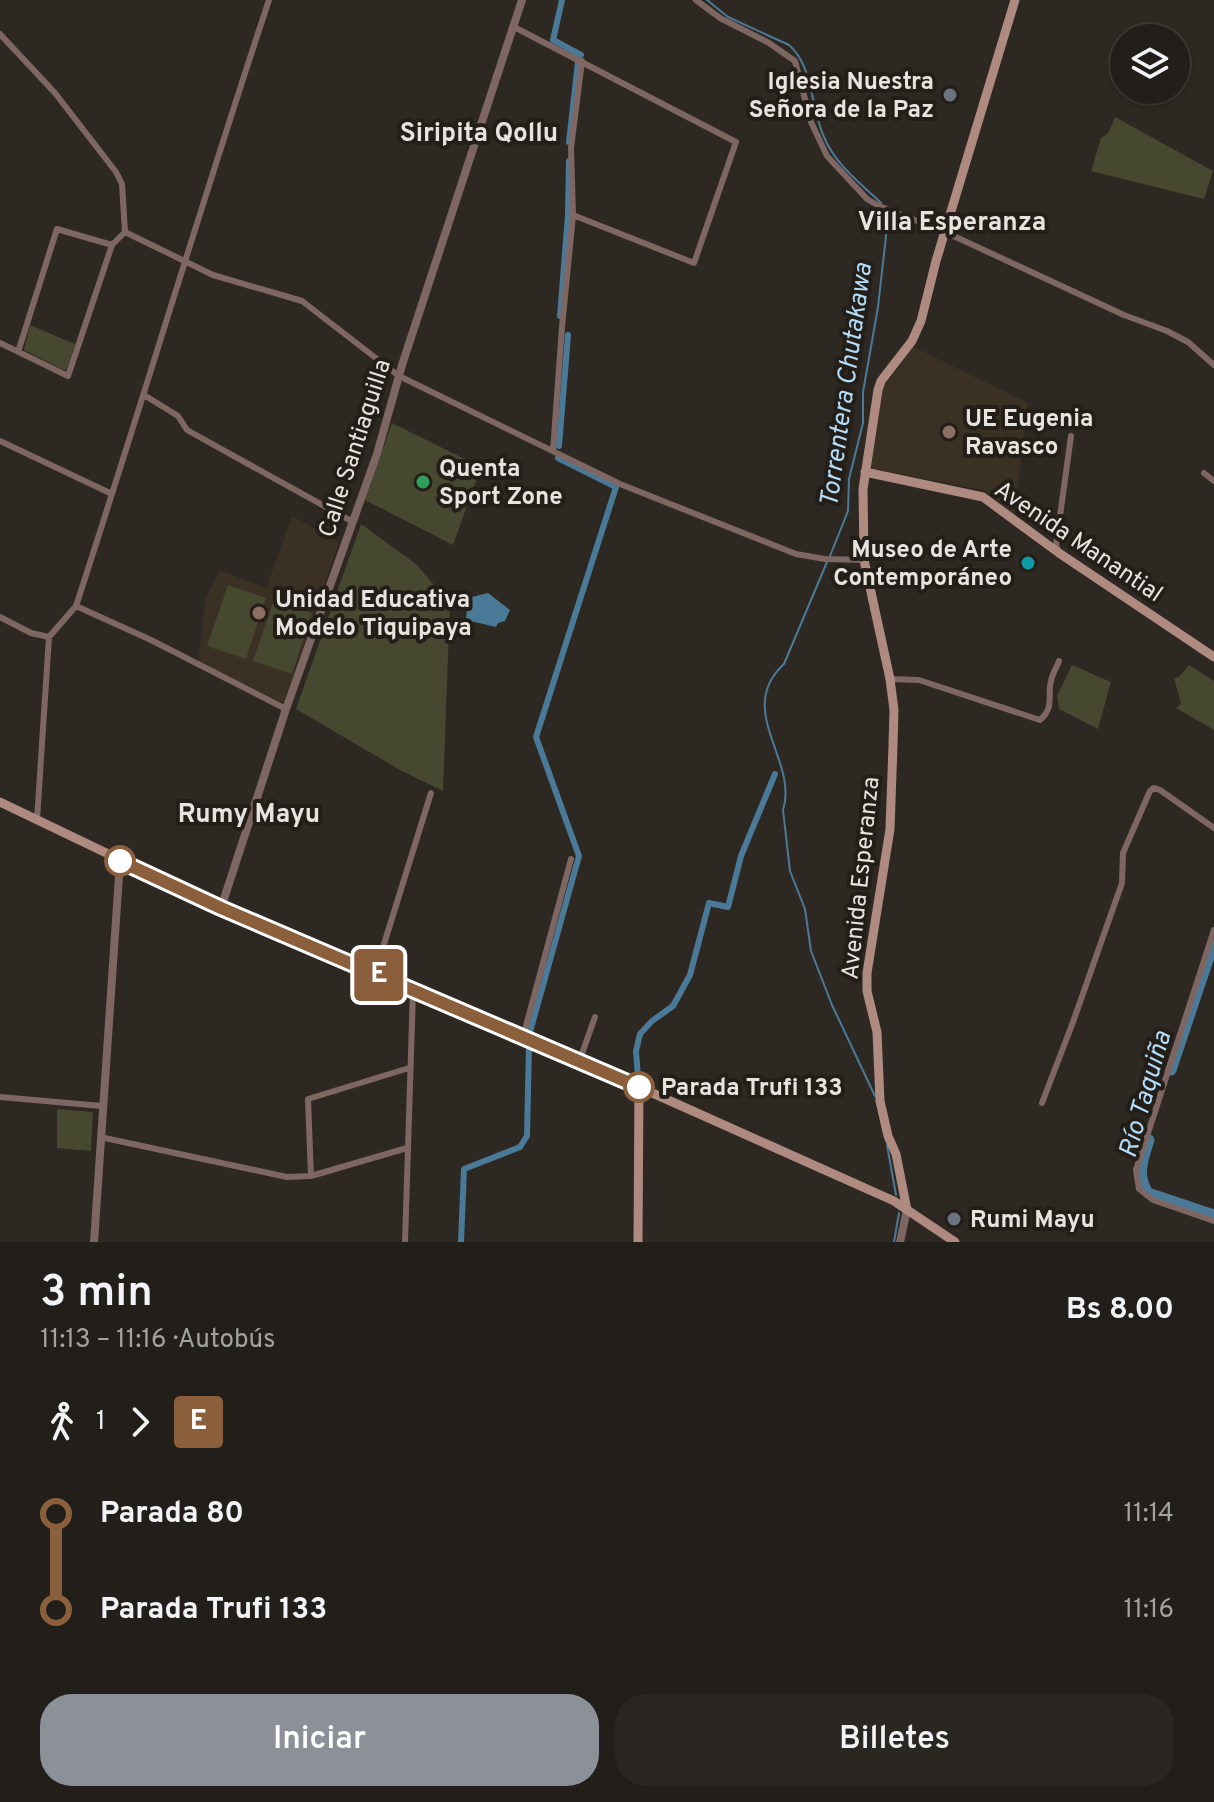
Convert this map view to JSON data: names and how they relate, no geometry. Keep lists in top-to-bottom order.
{
  "streets": {
    "main road": ["Avenida Manantial", "Avenida Esperanza"],
    "street": ["Calle Santiaguilla"]
  },
  "crossings": [
    ["Avenida Manantial", "Avenida Esperanza"]
  ],
  "districts": ["Siripita Qollu", "Villa Esperanza", "Rumy Mayu"],
  "water": ["Torrentera Chutakawa", "Río Taquiña"],
  "places": [
    "Iglesia Nuestra Señora de la Paz",
    "UE Eugenia Ravasco",
    "Quenta Sport Zone",
    "Museo de Arte Contemporáneo",
    "Unidad Educativa Modelo Tiquipaya",
    "Parada Trufi 133",
    "Rumi Mayu"
  ],
  "lines": ["bus line E"],
  "page": {
    "on_map": "E",
    "heading": ["3 min", "11:13 – 11:16 · Autobús", "Bs 8.00"],
    "legs": ["1", "E"],
    "list": [
      {
        "name": "Parada 80",
        "value": "11:14"
      },
      {
        "name": "Parada Trufi 133",
        "value": "11:16"
      }
    ],
    "buttons": ["Iniciar", "Billetes"]
  }
}
